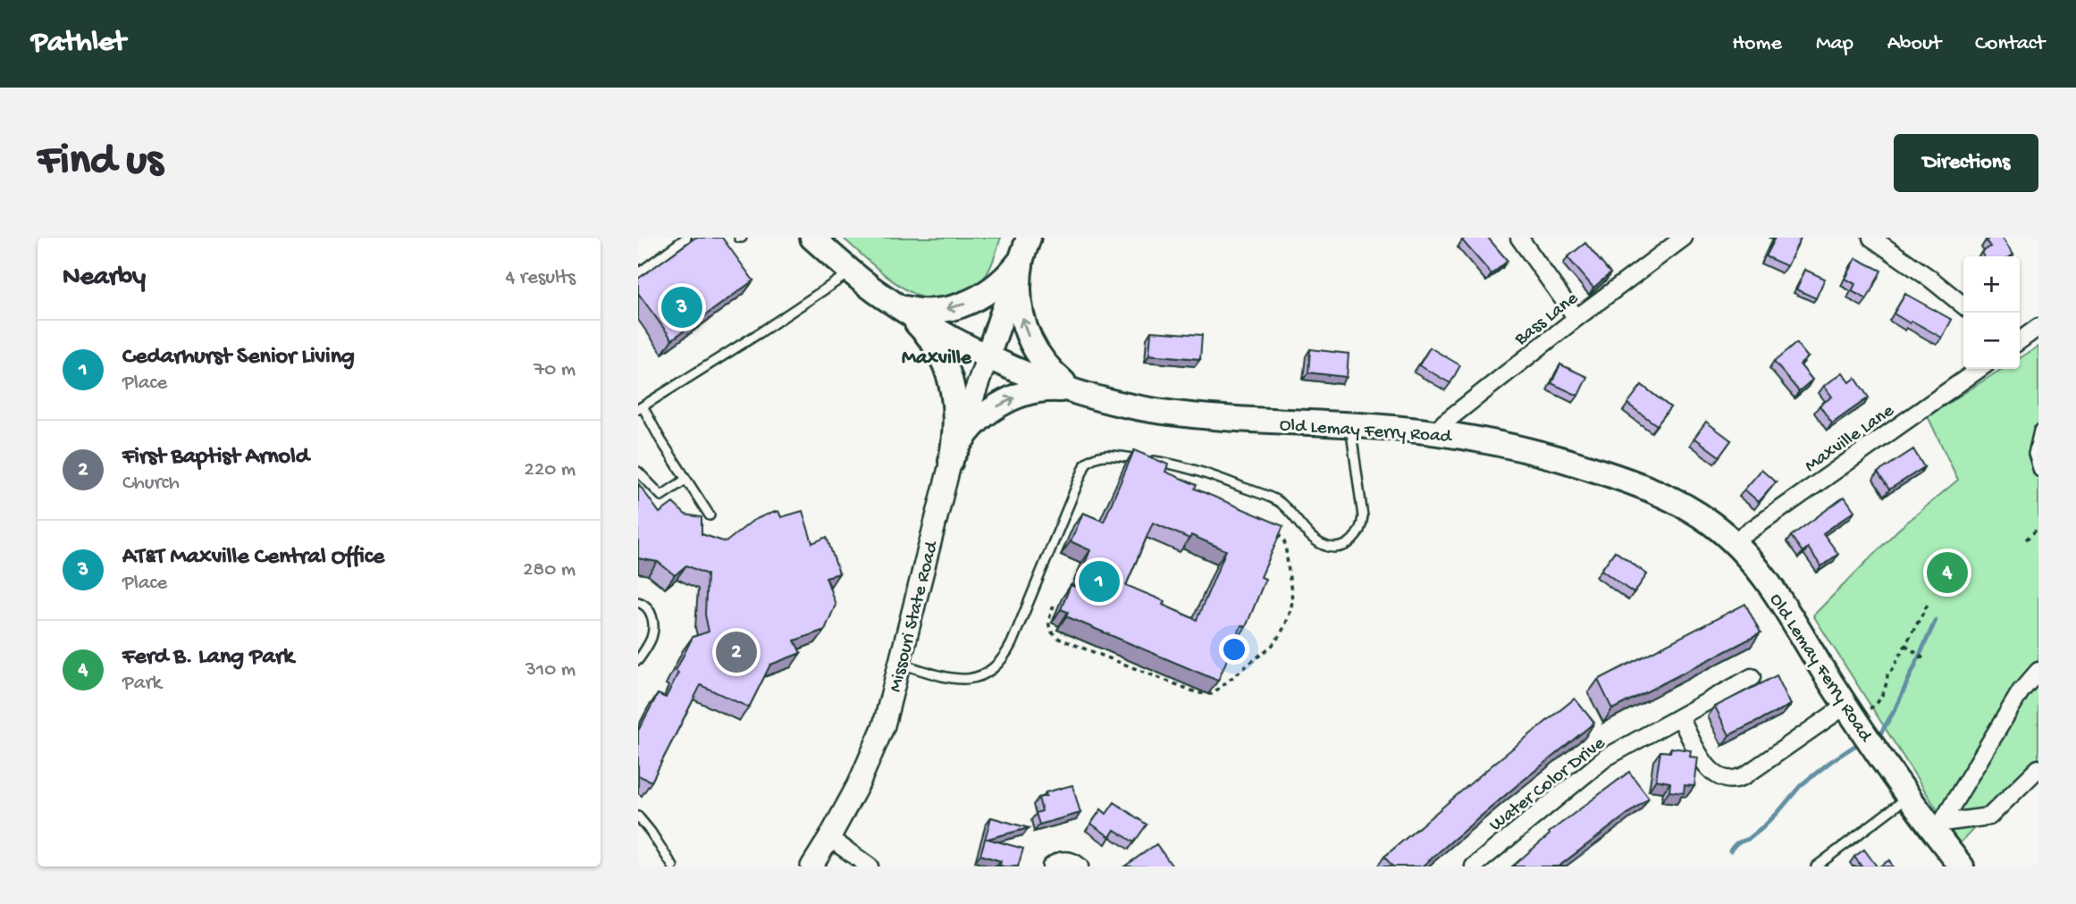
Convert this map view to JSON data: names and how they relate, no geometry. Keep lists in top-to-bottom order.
{
  "streets": {
    "main road": ["Old Lemay Ferry Road"],
    "street": [
      "Bass Lane",
      "Maxville Lane",
      "Missouri State Road",
      "Water Color Drive"
    ]
  },
  "crossings": [
    ["Bass Lane", "Old Lemay Ferry Road"],
    ["Old Lemay Ferry Road", "Maxville Lane"],
    ["Old Lemay Ferry Road", "Missouri State Road"]
  ],
  "districts": ["Maxville"],
  "page": {
    "header": "Pathlet",
    "nav": [
      "Home",
      "Map",
      "About",
      "Contact"
    ],
    "buttons": "Directions",
    "title": "Find us",
    "heading": ["Nearby", "4 results"],
    "map_buttons": ["+", "−"],
    "pins": [
      "3",
      "4",
      "1",
      "2"
    ],
    "list": [
      {
        "mark": "1",
        "name": "Cedarhurst Senior Living",
        "note": "Place",
        "value": "70 m"
      },
      {
        "mark": "2",
        "name": "First Baptist Arnold",
        "note": "Church",
        "value": "220 m"
      },
      {
        "mark": "3",
        "name": "AT&T Maxville Central Office",
        "note": "Place",
        "value": "280 m"
      },
      {
        "mark": "4",
        "name": "Ferd B. Lang Park",
        "note": "Park",
        "value": "310 m"
      }
    ]
  }
}
